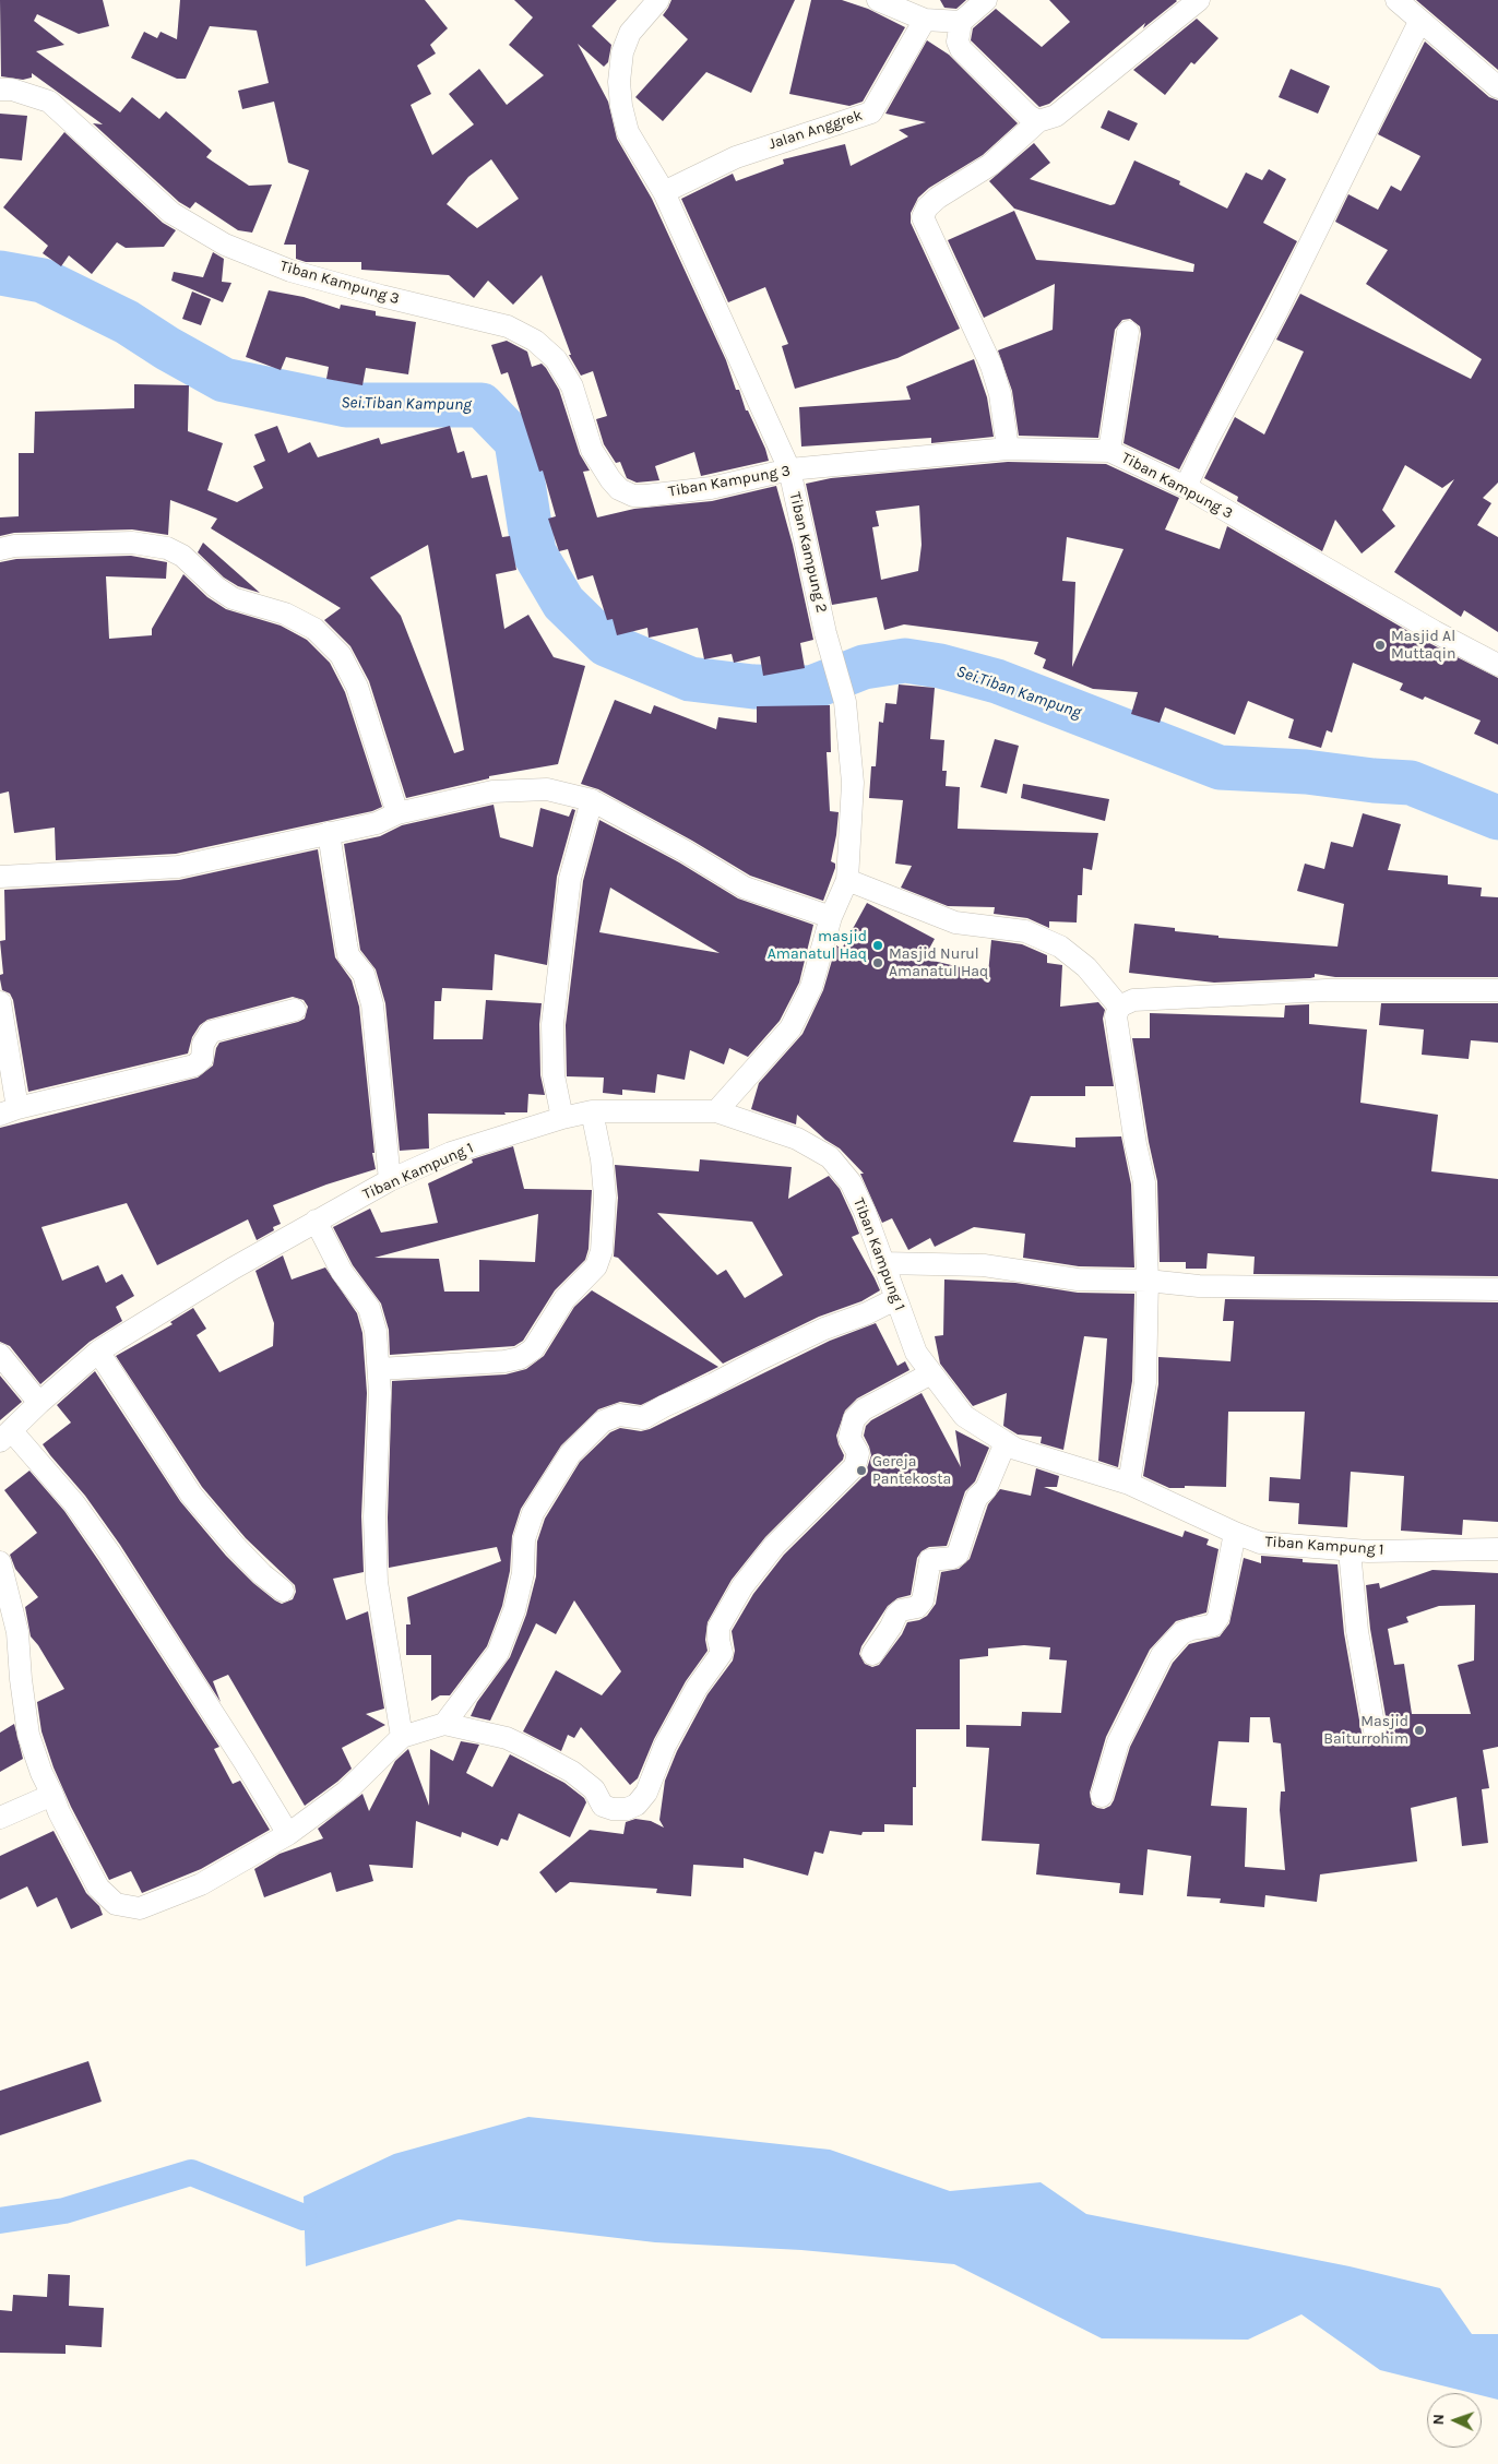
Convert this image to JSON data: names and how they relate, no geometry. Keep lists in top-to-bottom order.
{
  "streets": {
    "street": [
      "Jalan Anggrek",
      "Tiban Kampung 3",
      "Tiban Kampung 2",
      "Tiban Kampung 1"
    ]
  },
  "crossings": [
    ["Jalan Anggrek", "Tiban Kampung 2"],
    ["Tiban Kampung 3", "Tiban Kampung 2"],
    ["Tiban Kampung 2", "Tiban Kampung 1"]
  ],
  "water": ["Sei.Tiban Kampung"],
  "places": [
    "Masjid Al Muttaqin",
    "masjid Amanatul Haq",
    "Masjid Nurul Amanatul Haq",
    "Gereja Pantekosta",
    "Masjid Baiturrohim"
  ],
  "north": "left"
}
